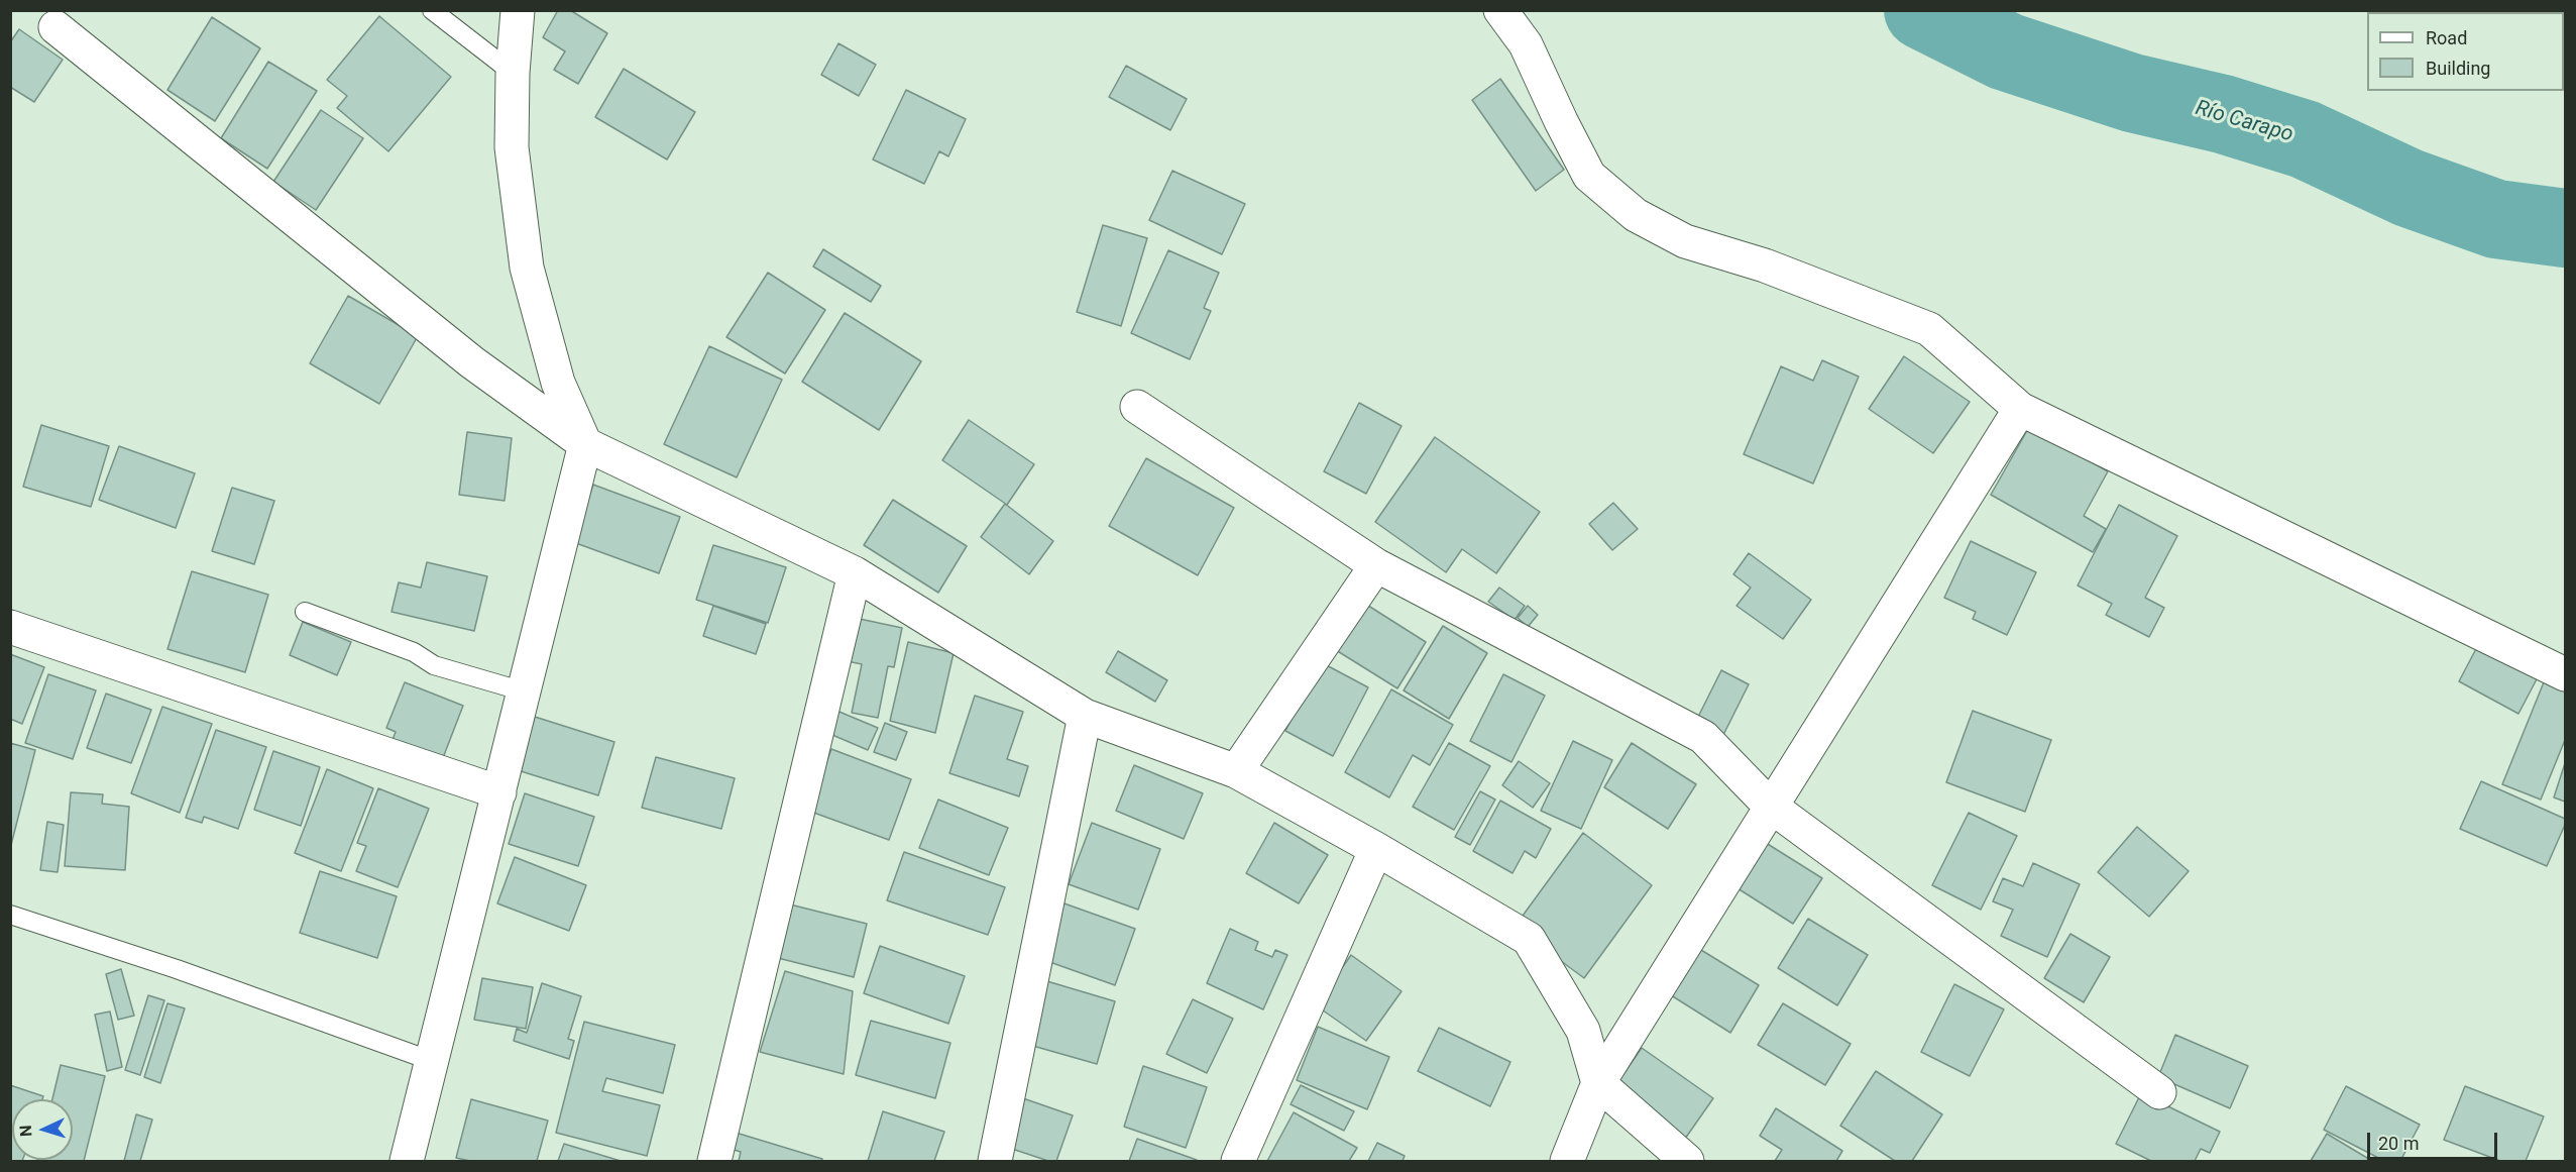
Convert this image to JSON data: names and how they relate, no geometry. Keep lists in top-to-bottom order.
{
  "water": ["Río Carapo"],
  "legend": ["Road", "Building"],
  "scale_bar": "20 m",
  "north": "left"
}
